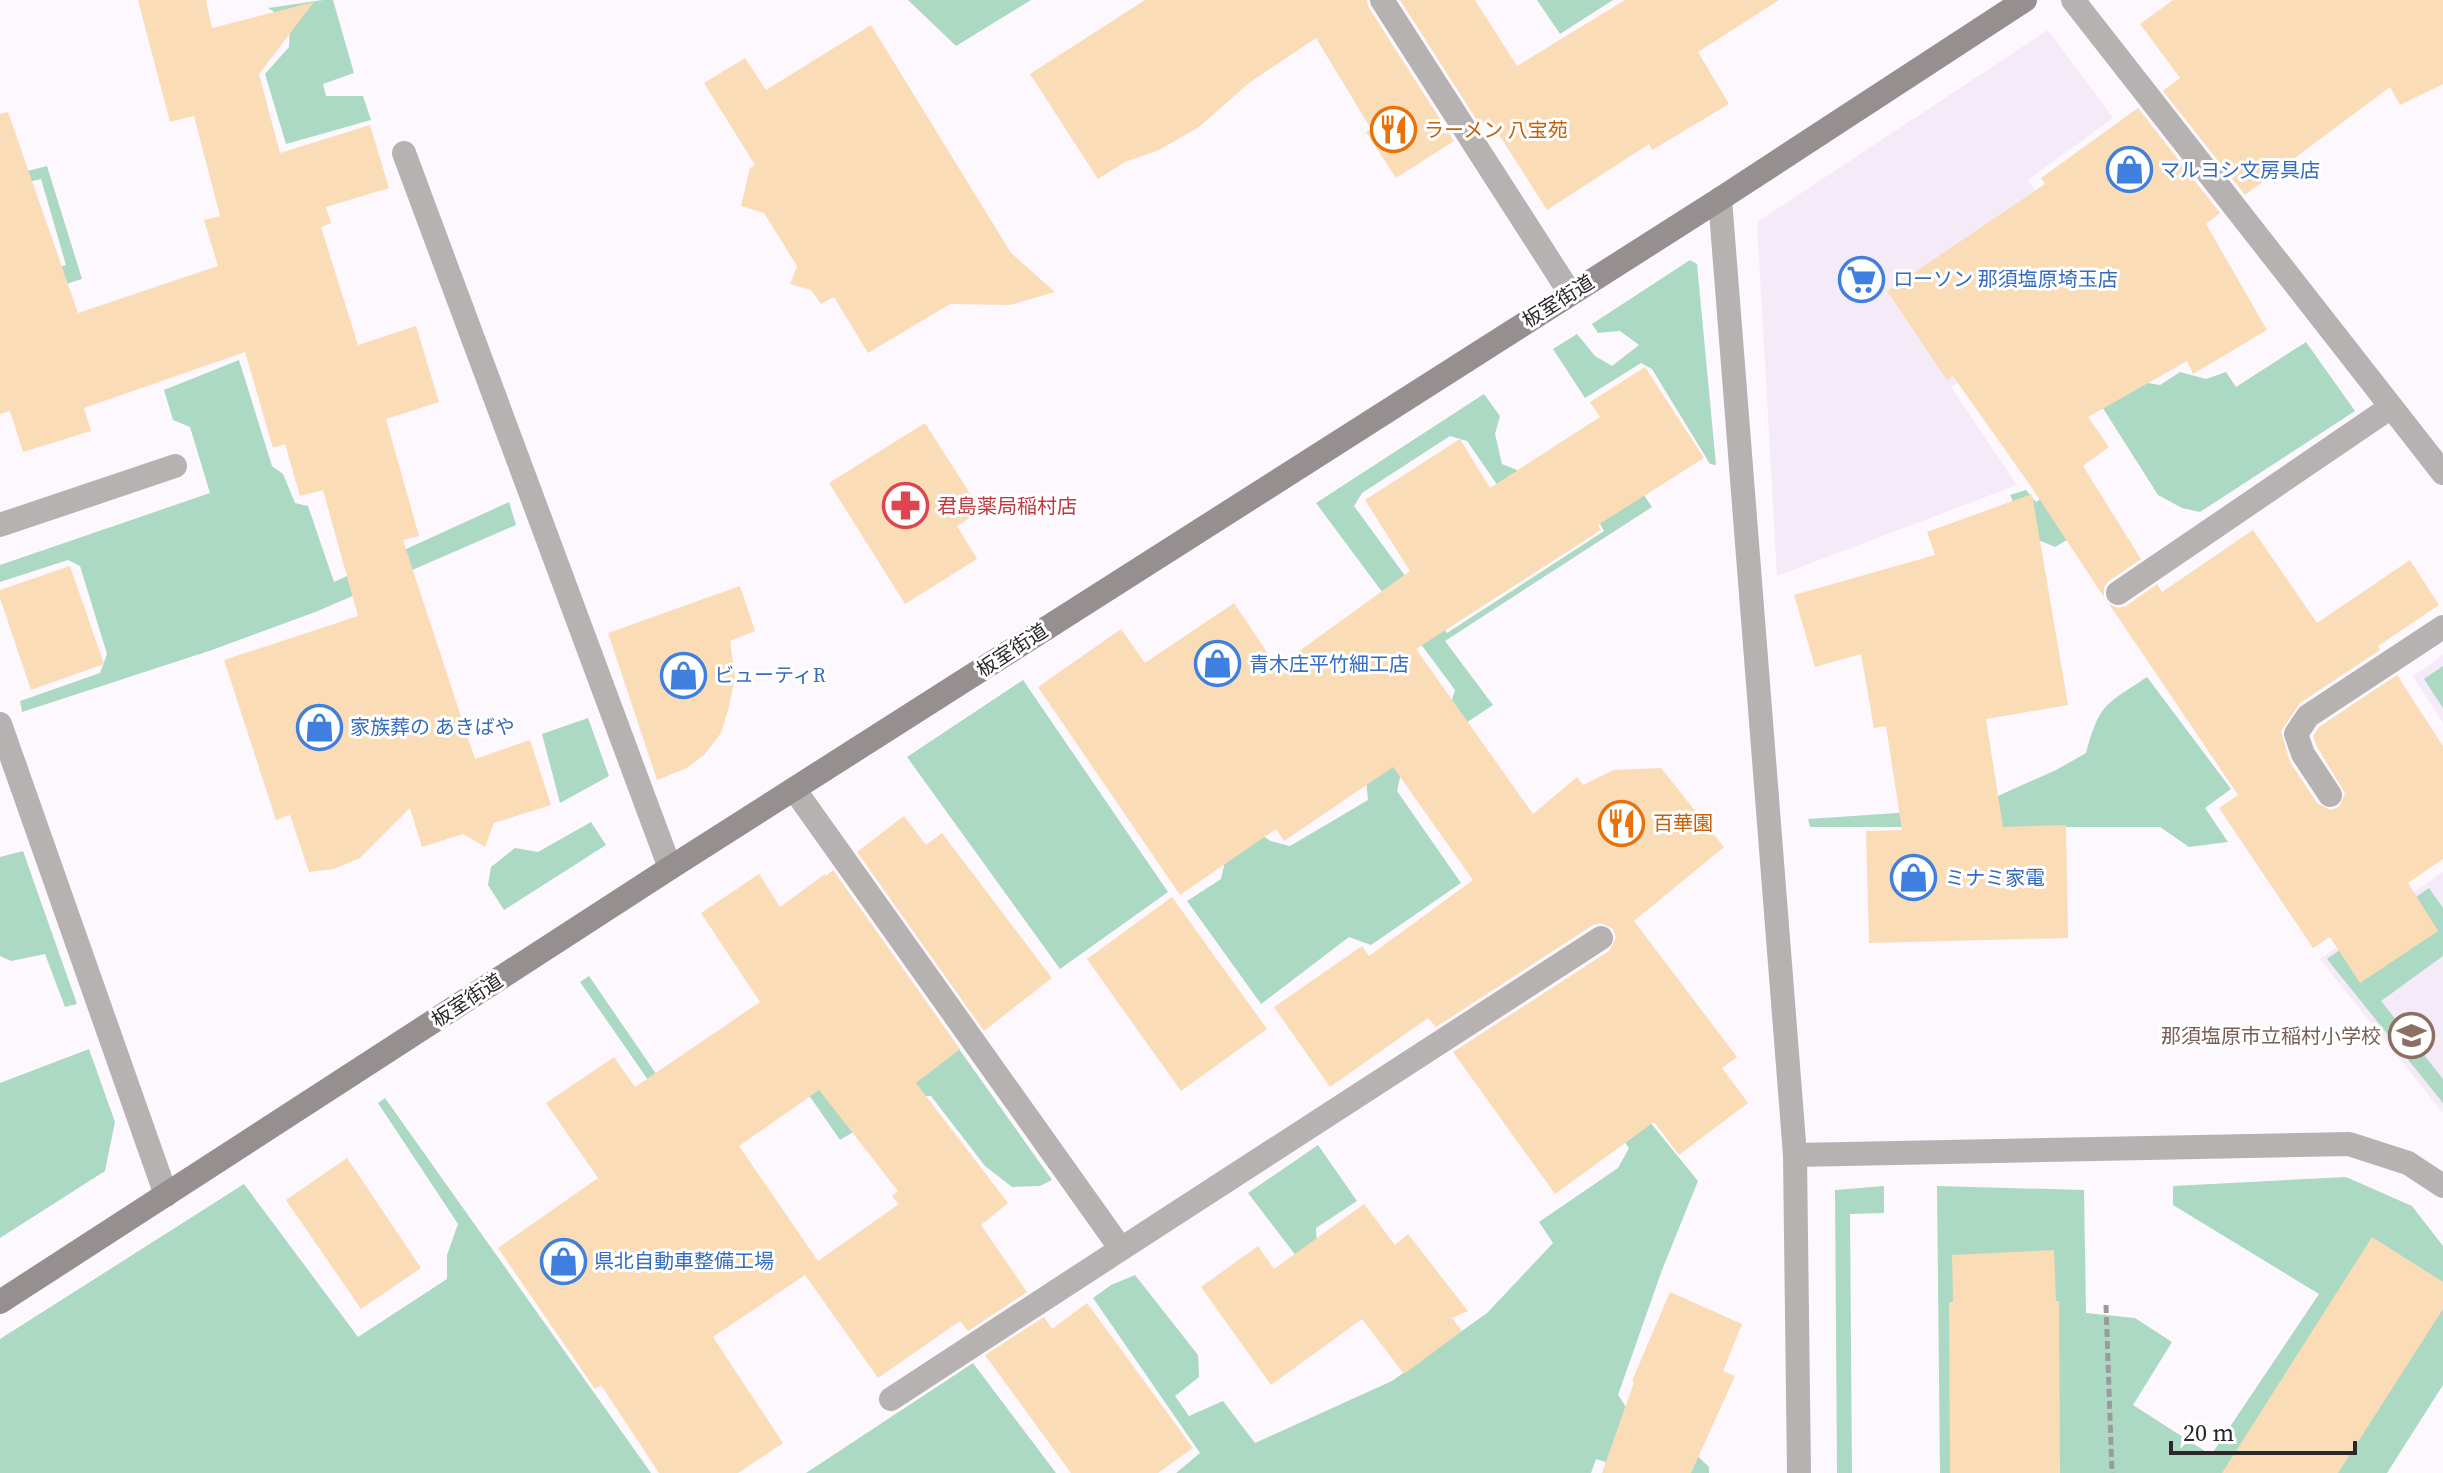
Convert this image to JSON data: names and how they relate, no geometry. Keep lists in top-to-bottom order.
{
  "streets": {
    "main road": ["板室街道"]
  },
  "places": {
    "restaurant": ["ラーメン 八宝苑", "百華園"],
    "shop": [
      "マルヨシ文房具店",
      "青木庄平竹細工店",
      "ビューティR",
      "家族葬の あきばや",
      "ミナミ家電",
      "県北自動車整備工場"
    ],
    "supermarket": ["ローソン 那須塩原埼玉店"],
    "pharmacy": ["君島薬局稲村店"],
    "school or university": ["那須塩原市立稲村小学校"]
  },
  "scale_bar": "20 m"
}
